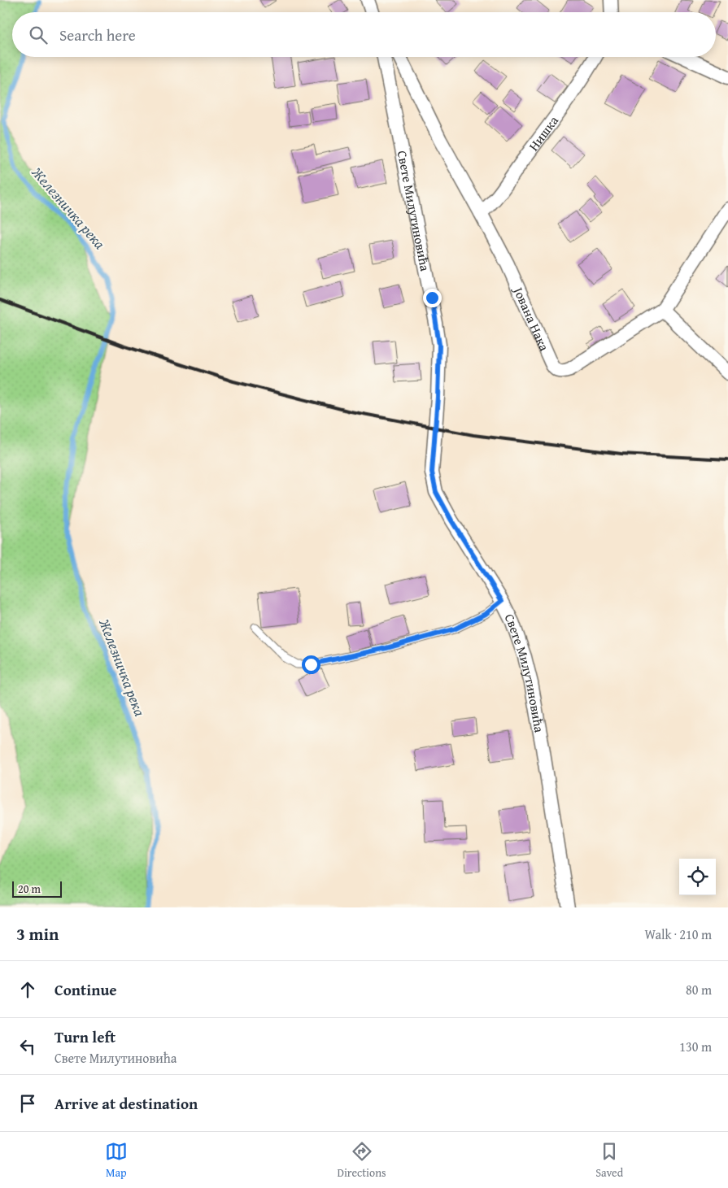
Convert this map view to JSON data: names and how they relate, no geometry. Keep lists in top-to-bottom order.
{
  "streets": {
    "street": ["Нишка", "Свете Милутиновића", "Јована Нака"]
  },
  "crossings": [
    ["Нишка", "Јована Нака"]
  ],
  "water": ["Железничка река"],
  "scale_bar": "20 m",
  "page": {
    "search": "Search here",
    "scale": "20 m",
    "heading": ["3 min", "Walk · 210 m"],
    "list": [
      ["Continue", "80 m"],
      ["Turn left", "Свете Милутиновића", "130 m"],
      "Arrive at destination"
    ],
    "nav": ["Map", "Directions", "Saved"]
  }
}
